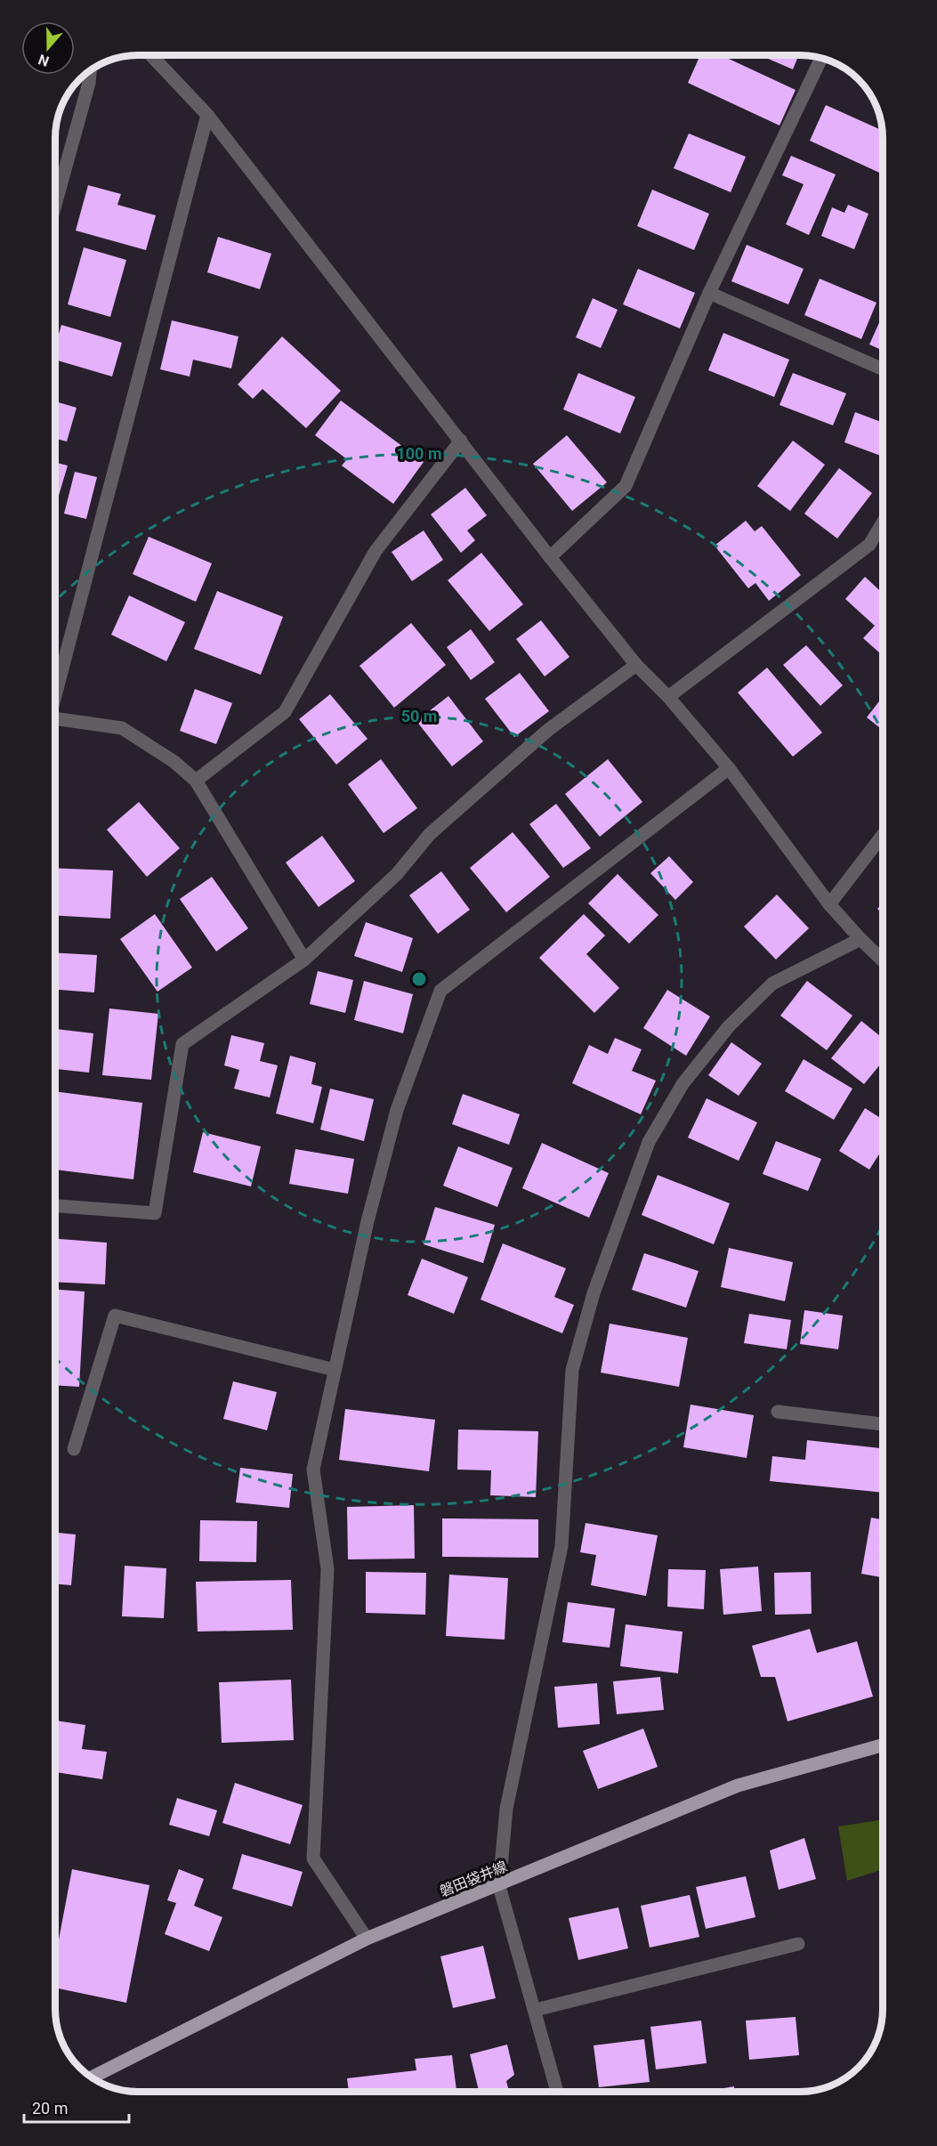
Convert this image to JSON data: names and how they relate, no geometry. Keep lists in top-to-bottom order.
{
  "streets": {
    "main road": ["磐田袋井線"]
  },
  "scale_bar": "20 m",
  "north": "bottom",
  "rings": ["100 m", "50 m"]
}
